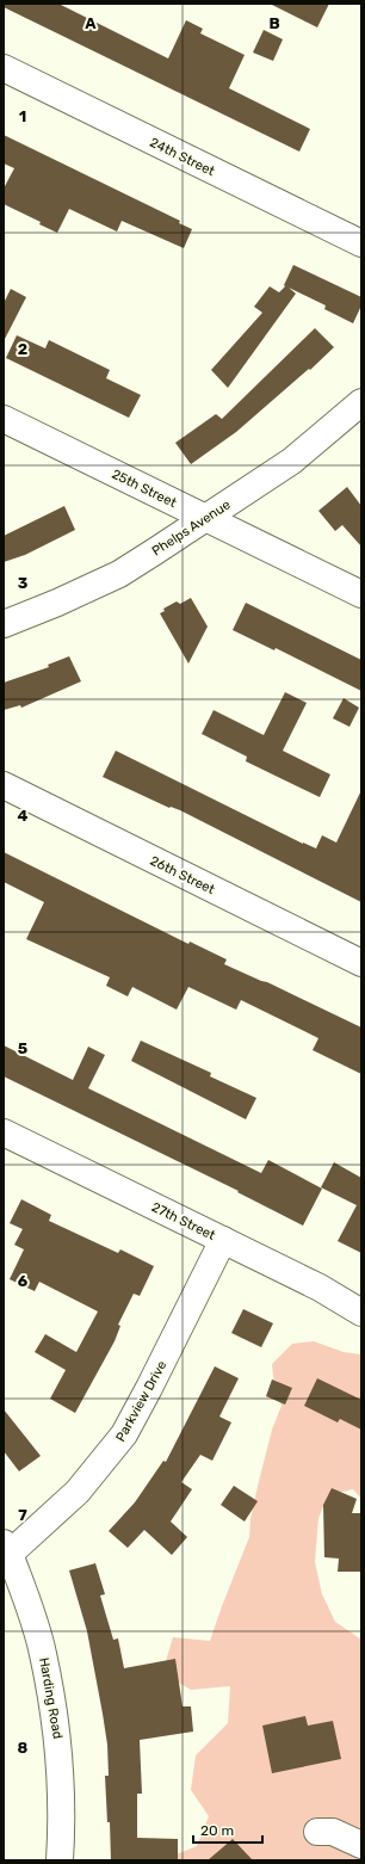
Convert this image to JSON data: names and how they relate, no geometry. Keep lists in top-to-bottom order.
{
  "streets": {
    "street": [
      "24th Street",
      "25th Street",
      "Phelps Avenue",
      "26th Street",
      "27th Street",
      "Parkview Drive",
      "Harding Road"
    ]
  },
  "crossings": [
    ["25th Street", "Phelps Avenue"],
    ["27th Street", "Parkview Drive"],
    ["Parkview Drive", "Harding Road"]
  ],
  "scale_bar": "20 m",
  "grid": {
    "columns": ["A", "B"],
    "rows": [
      "1",
      "2",
      "3",
      "4",
      "5",
      "6",
      "7",
      "8"
    ]
  }
}
